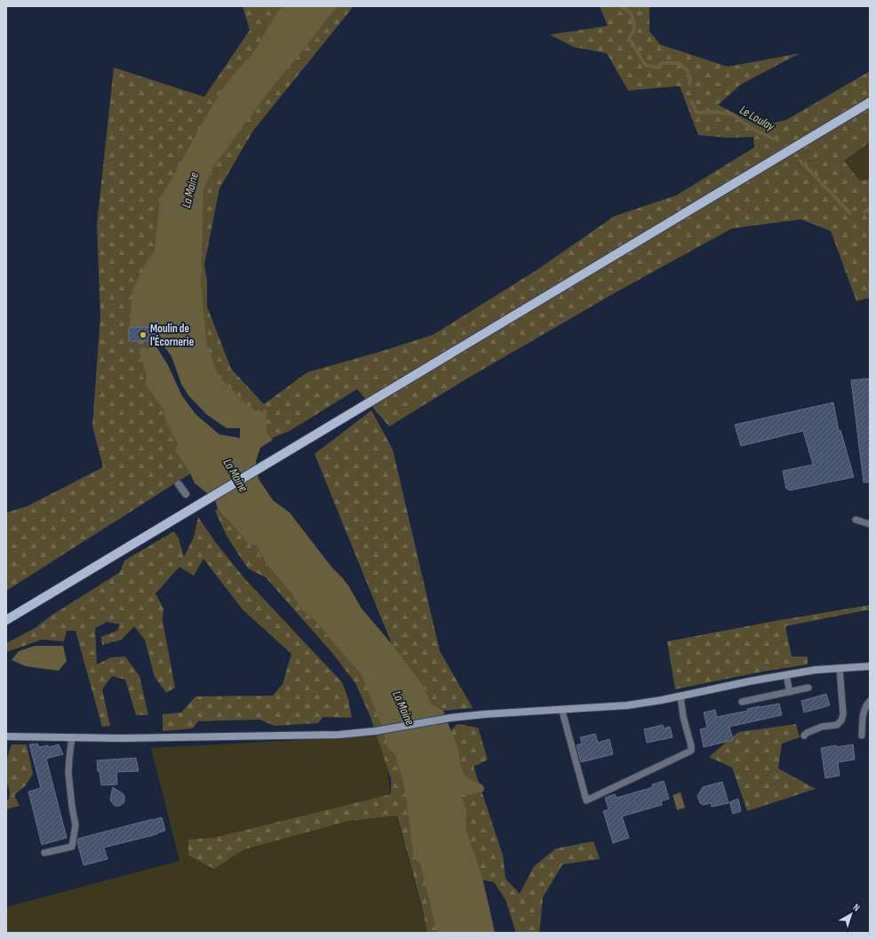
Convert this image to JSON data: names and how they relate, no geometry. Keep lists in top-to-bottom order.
{
  "water": ["Le Loulay", "La Maine"],
  "places": ["Moulin de l'Écornerie"],
  "north": "top right"
}
